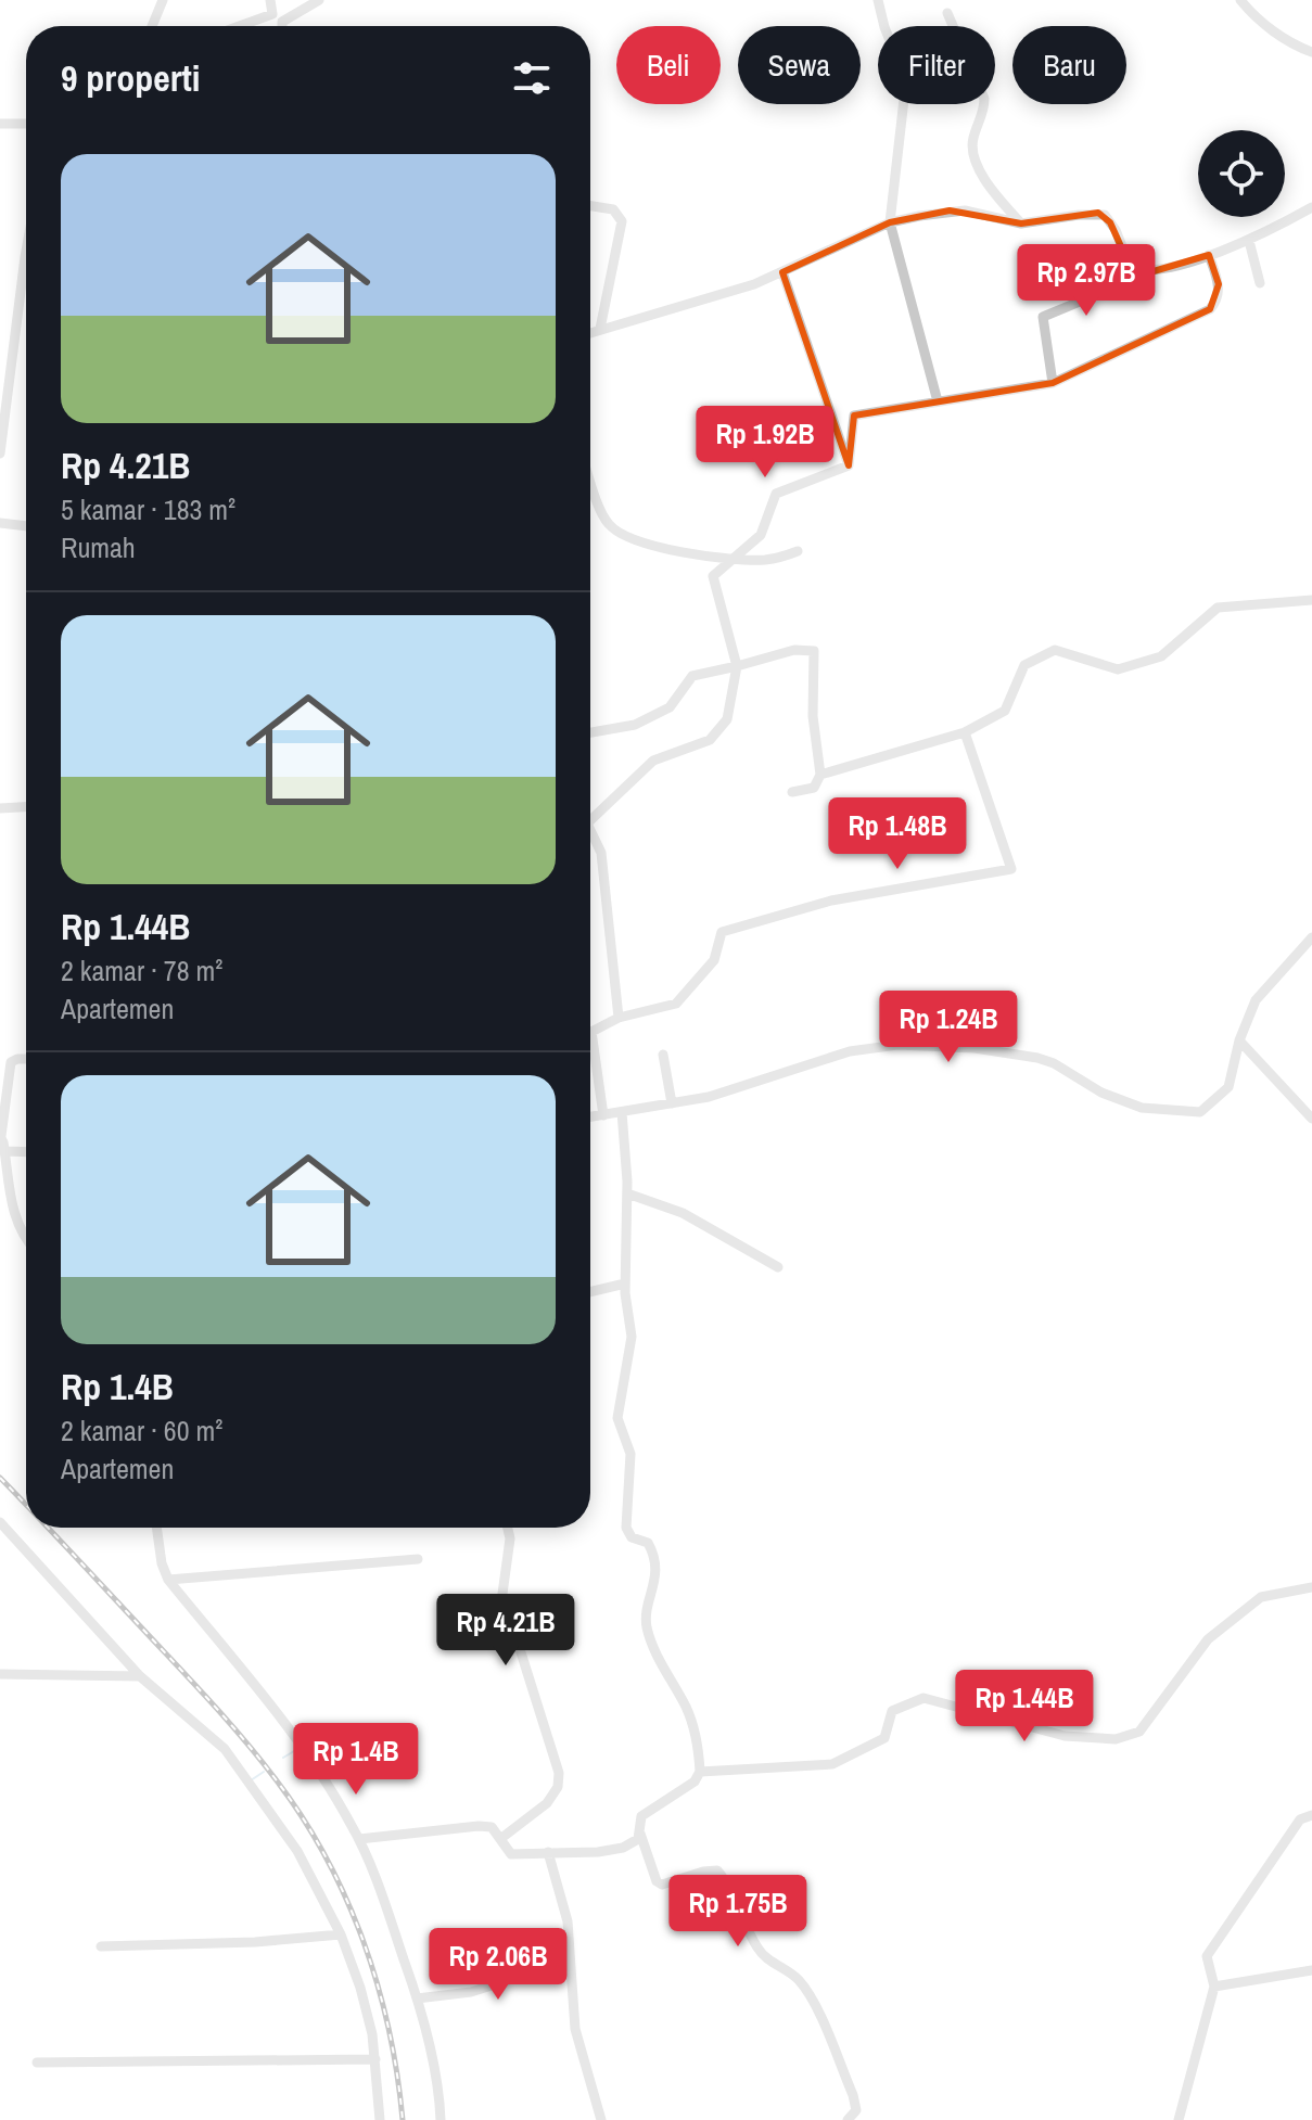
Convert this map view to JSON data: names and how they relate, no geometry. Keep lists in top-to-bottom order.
{
  "page": {
    "chip": [
      "Beli",
      "Sewa",
      "Filter",
      "Baru"
    ],
    "heading": "9 properti",
    "list": [
      {
        "name": "Rp 4.21B",
        "note": "5 kamar · 183 m² · Rumah"
      },
      {
        "name": "Rp 1.44B",
        "note": "2 kamar · 78 m² · Apartemen"
      },
      {
        "name": "Rp 1.4B",
        "note": "2 kamar · 60 m² · Apartemen"
      }
    ],
    "price": [
      "Rp 2.97B",
      "Rp 1.92B",
      "Rp 1.48B",
      "Rp 1.24B",
      "Rp 4.21B",
      "Rp 1.44B",
      "Rp 1.4B",
      "Rp 1.75B",
      "Rp 2.06B"
    ]
  }
}
